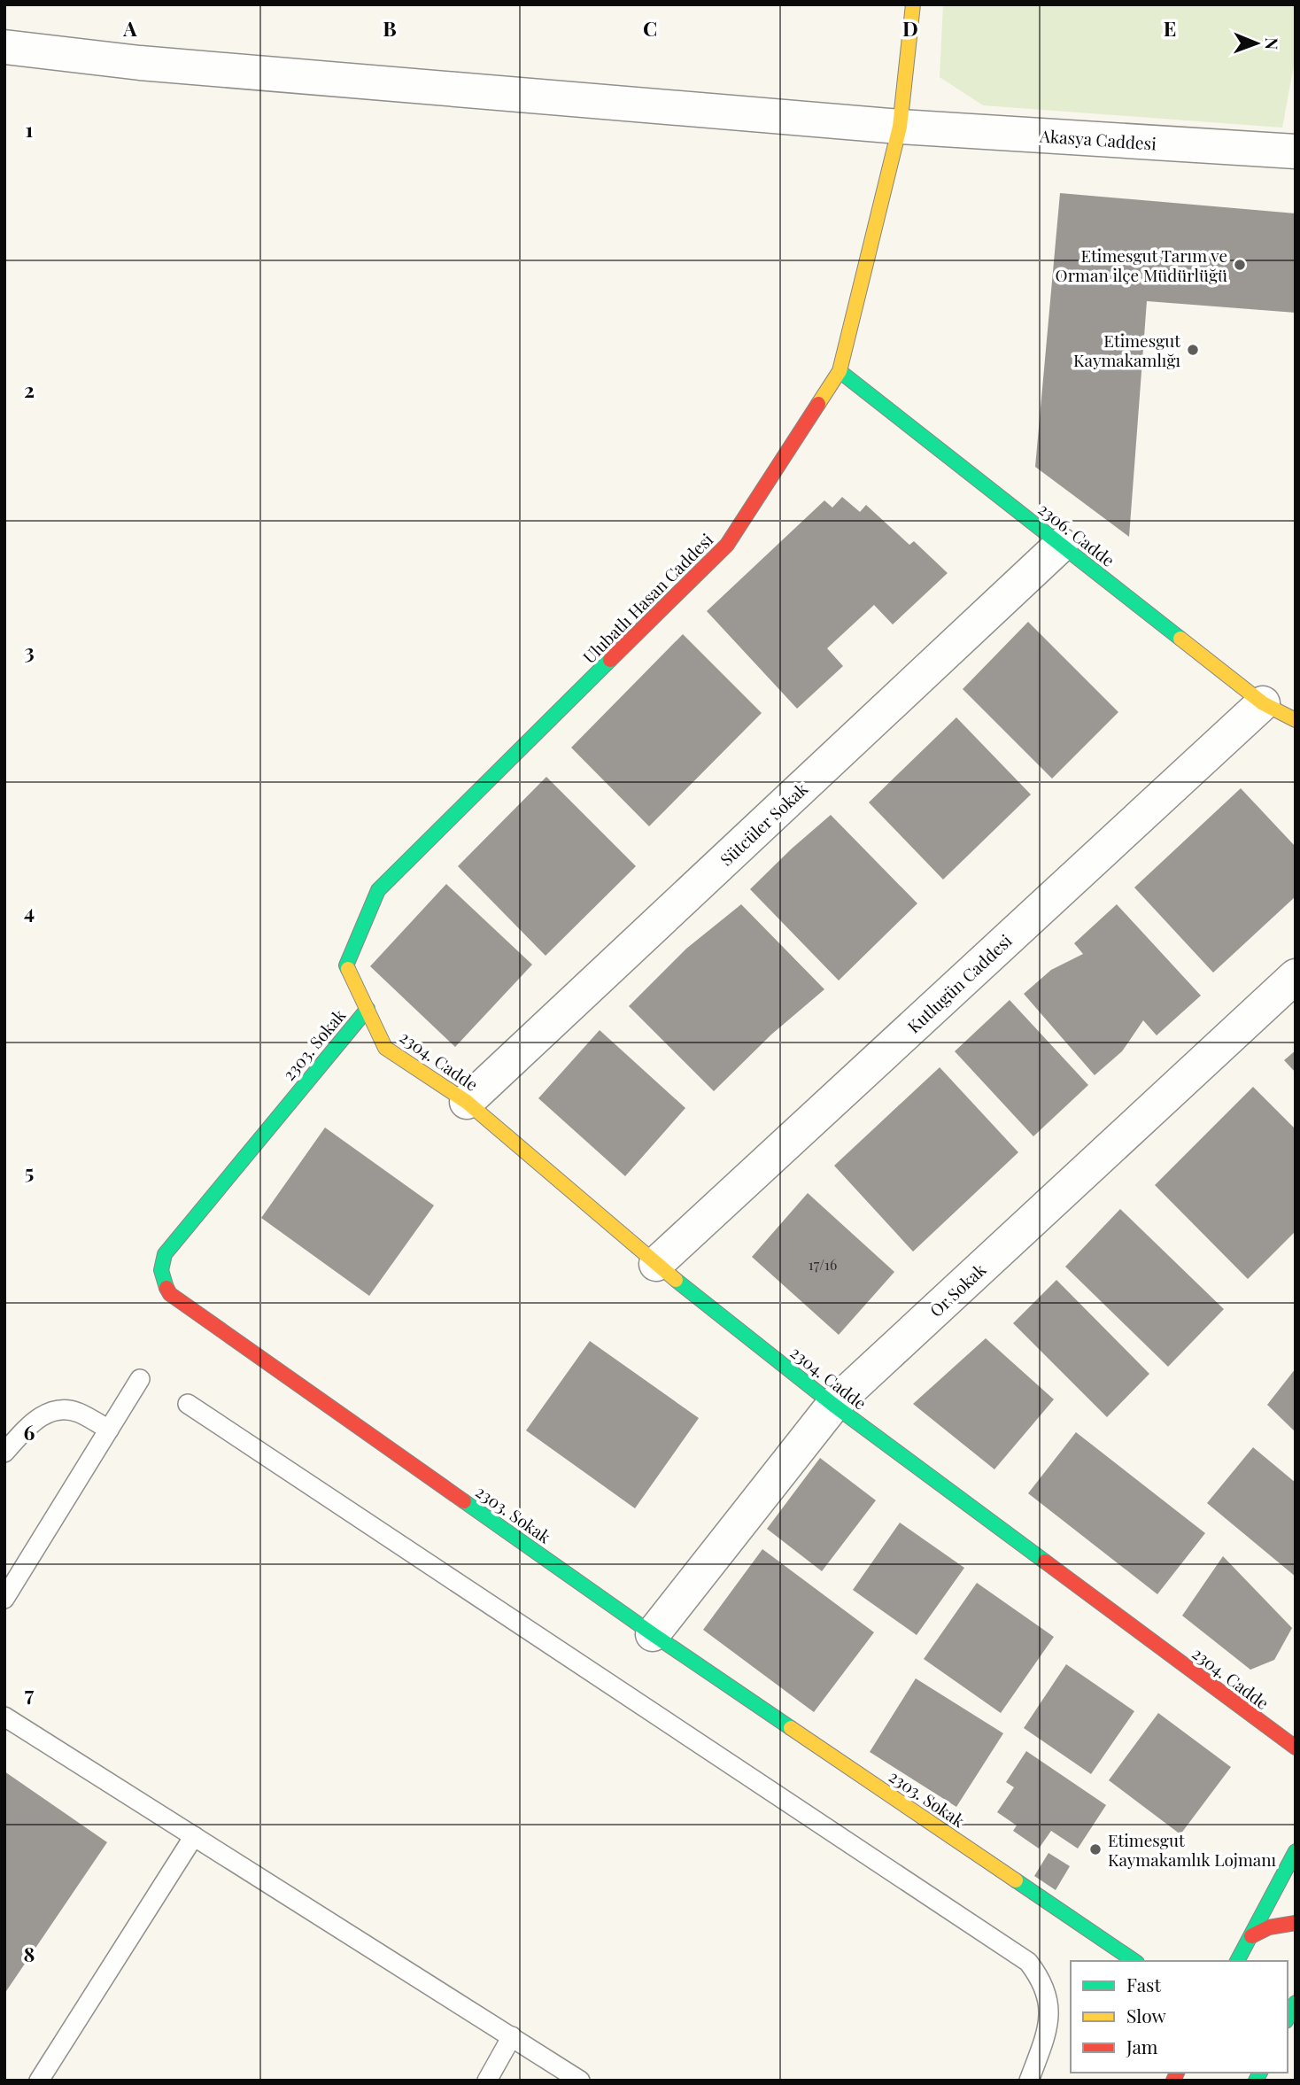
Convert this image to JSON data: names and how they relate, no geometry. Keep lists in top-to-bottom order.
{
  "streets": {
    "street": [
      "Akasya Caddesi",
      "2306. Cadde",
      "Ulubatlı Hasan Caddesi",
      "Sütcüler Sokak",
      "Kutlugün Caddesi",
      "2303. Sokak",
      "2304. Cadde",
      "Or Sokak"
    ]
  },
  "crossings": [
    ["Akasya Caddesi", "Ulubatlı Hasan Caddesi"],
    ["2306. Cadde", "Ulubatlı Hasan Caddesi"],
    ["2306. Cadde", "Sütcüler Sokak"],
    ["2306. Cadde", "Kutlugün Caddesi"],
    ["Ulubatlı Hasan Caddesi", "2303. Sokak"],
    ["Ulubatlı Hasan Caddesi", "2304. Cadde"],
    ["Sütcüler Sokak", "2304. Cadde"],
    ["Kutlugün Caddesi", "2304. Cadde"],
    ["2303. Sokak", "2304. Cadde"],
    ["2303. Sokak", "Or Sokak"],
    ["2304. Cadde", "Or Sokak"]
  ],
  "places": ["Etimesgut Tarım ve Orman ilçe Müdürlüğü", "Etimesgut Kaymakamlığı", "Etimesgut Kaymakamlık Lojmanı"],
  "house_numbers": ["17/16"],
  "legend": ["Fast", "Slow", "Jam"],
  "north": "right",
  "grid": {
    "columns": [
      "A",
      "B",
      "C",
      "D",
      "E"
    ],
    "rows": [
      "1",
      "2",
      "3",
      "4",
      "5",
      "6",
      "7",
      "8"
    ]
  }
}
